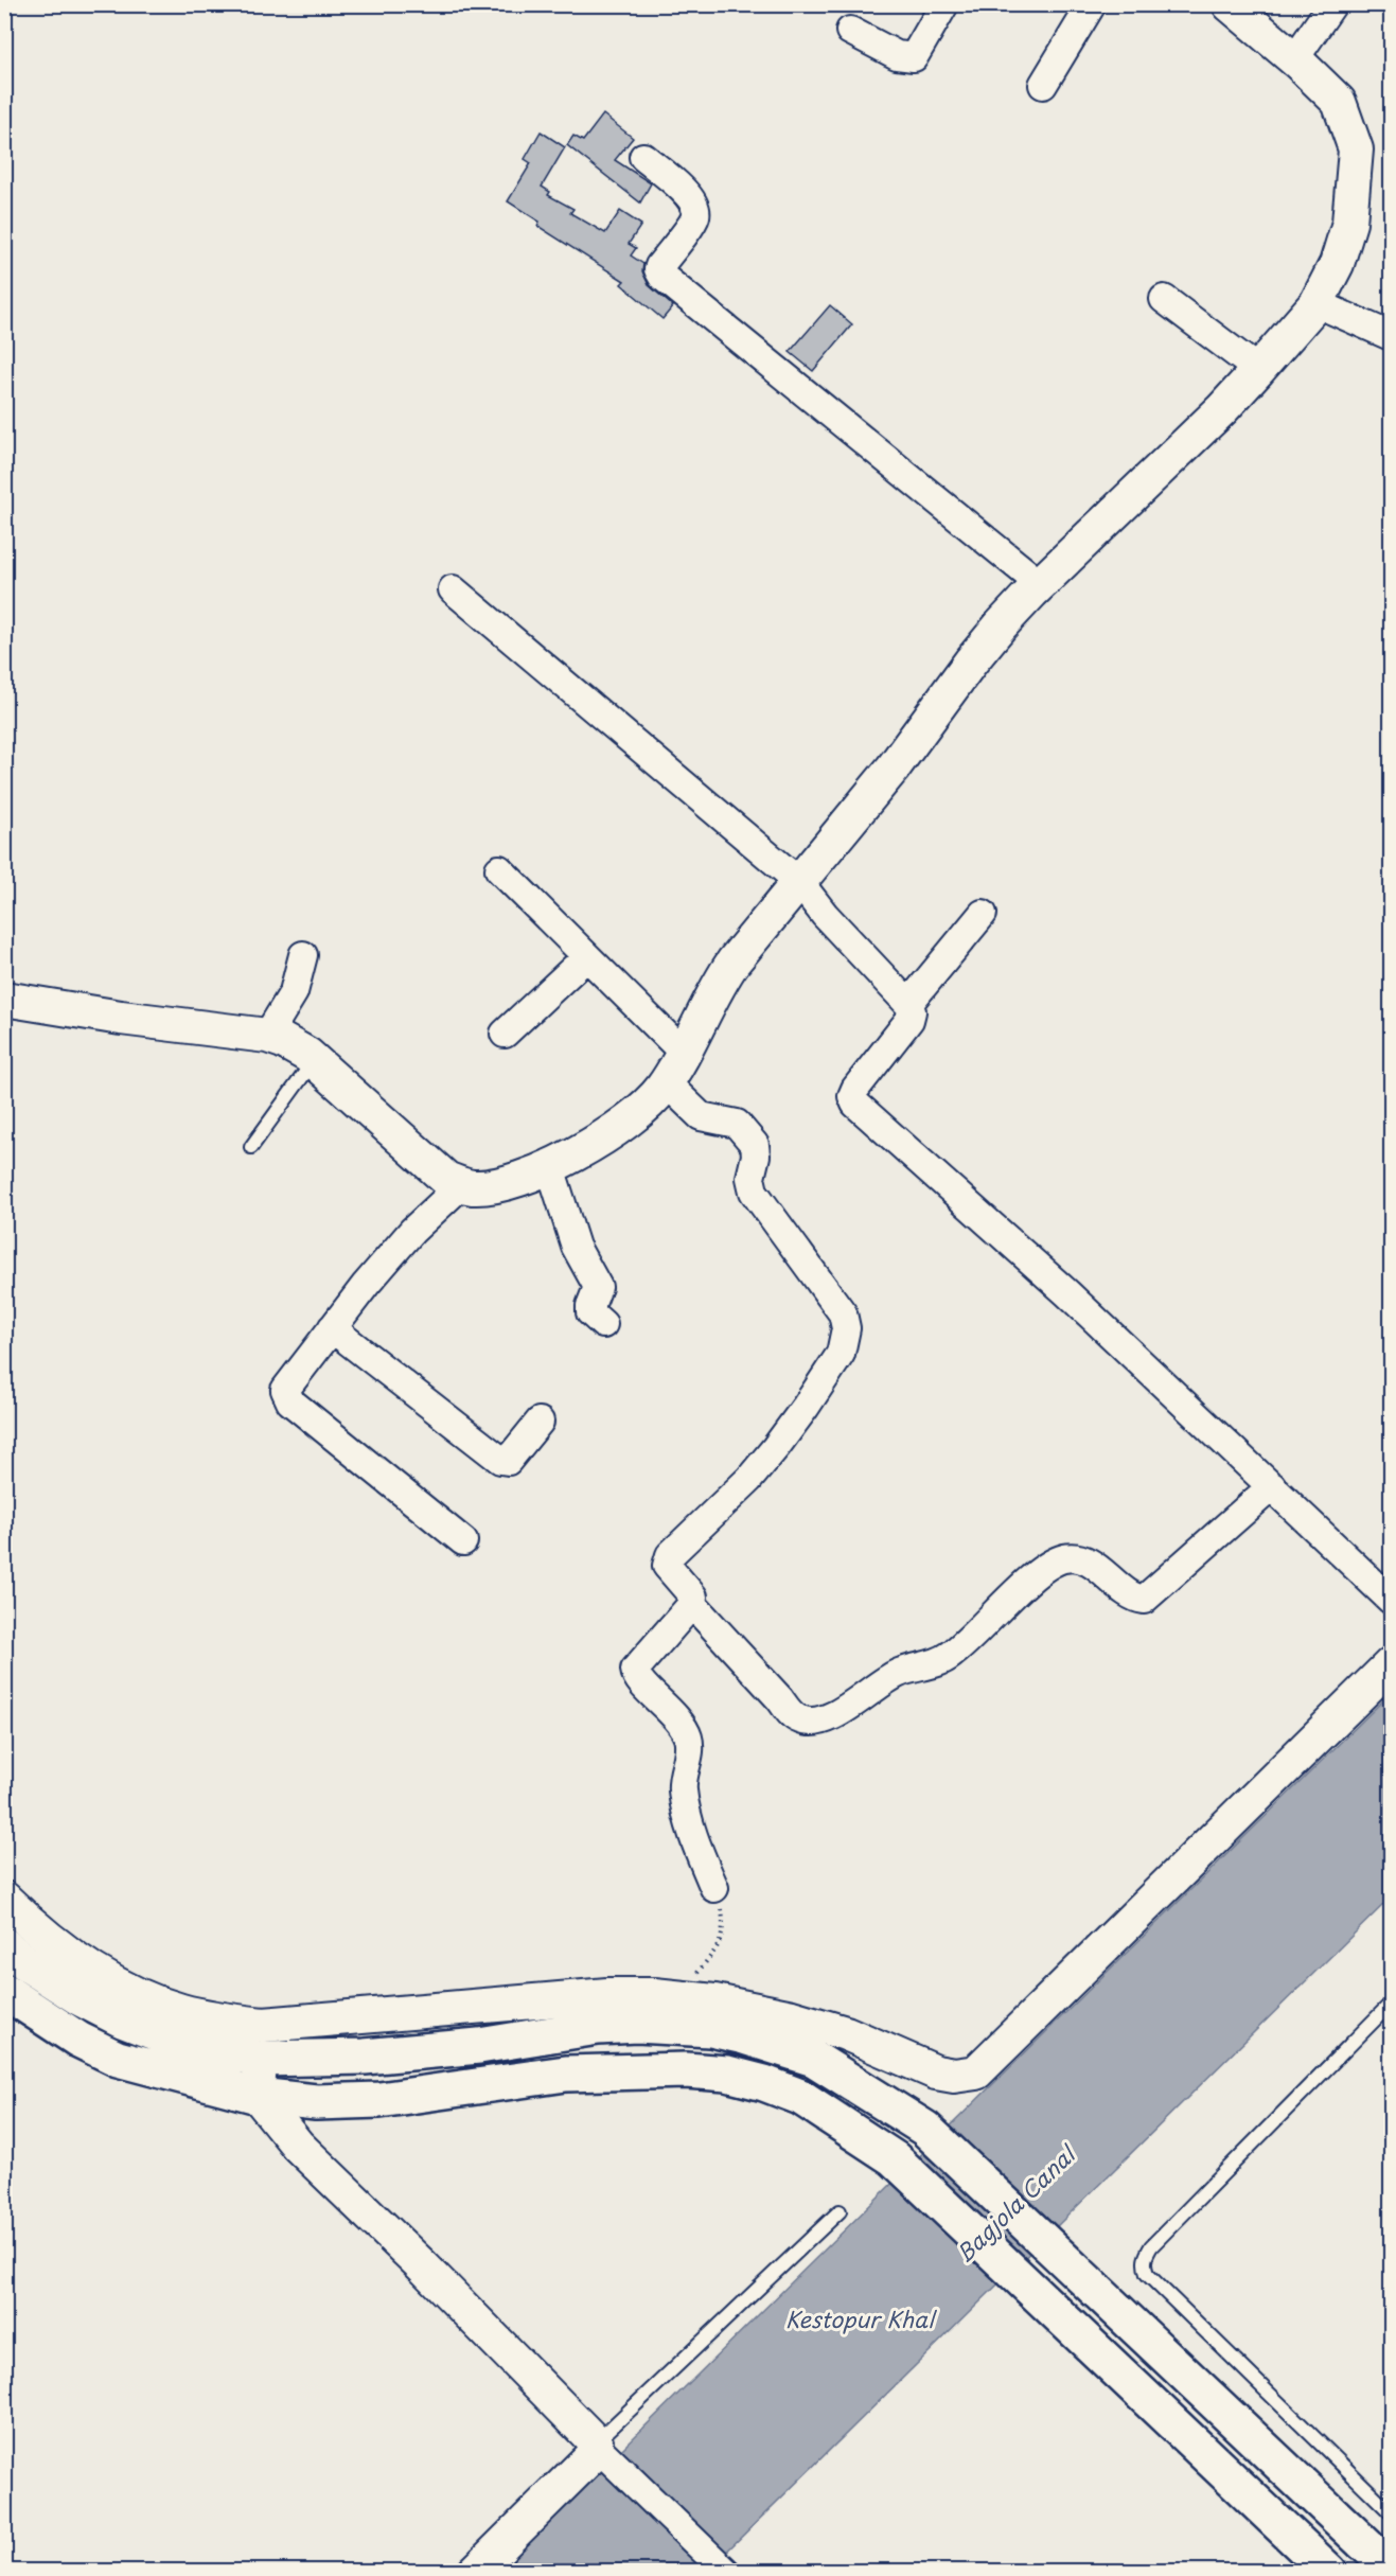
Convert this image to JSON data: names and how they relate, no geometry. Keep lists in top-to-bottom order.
{
  "water": ["Bagjola Canal", "Kestopur Khal"]
}
